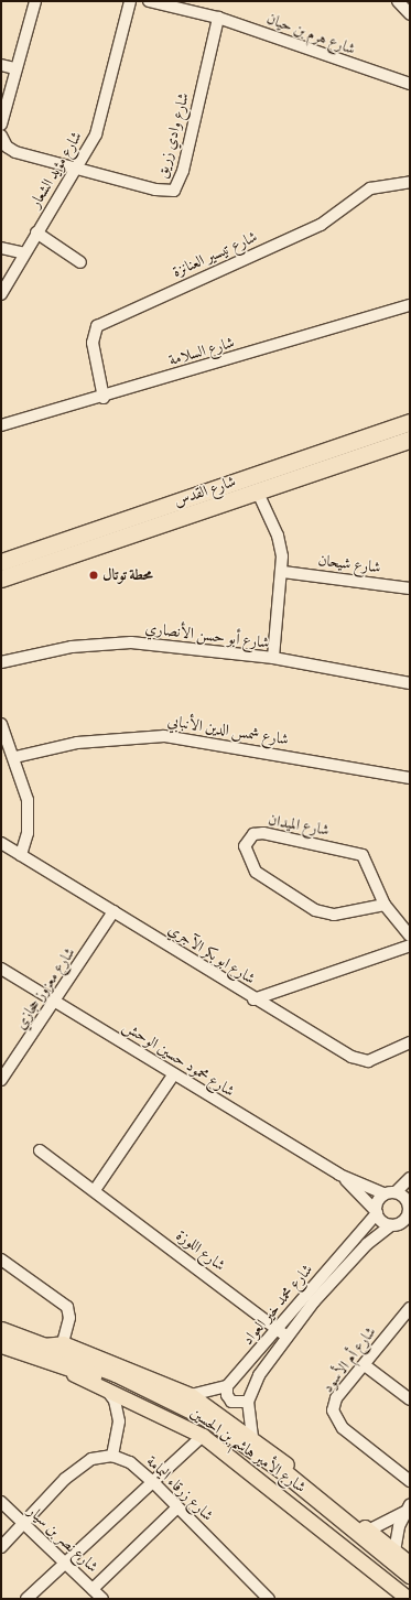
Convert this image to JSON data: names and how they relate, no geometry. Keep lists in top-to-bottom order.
{
  "streets": {
    "highway": ["شارع القدس", "شارع الأمير هاشم بن الحسين"],
    "street": [
      "شارع هرم بن حيان",
      "شارع وادي زريق",
      "شارع مؤيد الشعار",
      "شارع تيسير العنانزة",
      "شارع السلامة",
      "شارع شيحان",
      "شارع أبو حسن الأنصاري",
      "شارع شمس الدين الأنبابي",
      "شارع الميدان",
      "شارع ابو بكر الآجري",
      "شارع معزوز حجازي",
      "شارع محمود حسين الوحش",
      "شارع اللوزة",
      "شارع محمد خير العواد",
      "شارع أم الأسود",
      "شارع زرقاء اليمامة",
      "شارع نصر بن سيار"
    ]
  },
  "crossings": [
    ["شارع هرم بن حيان", "شارع وادي زريق"],
    ["شارع وادي زريق", "شارع مؤيد الشعار"],
    ["شارع تيسير العنانزة", "شارع السلامة"],
    ["شارع ابو بكر الآجري", "شارع معزوز حجازي"],
    ["شارع معزوز حجازي", "شارع محمود حسين الوحش"],
    ["شارع محمود حسين الوحش", "شارع محمد خير العواد"],
    ["شارع اللوزة", "شارع محمد خير العواد"],
    ["شارع محمد خير العواد", "شارع الأمير هاشم بن الحسين"]
  ],
  "places": ["محطة توتال"]
}
